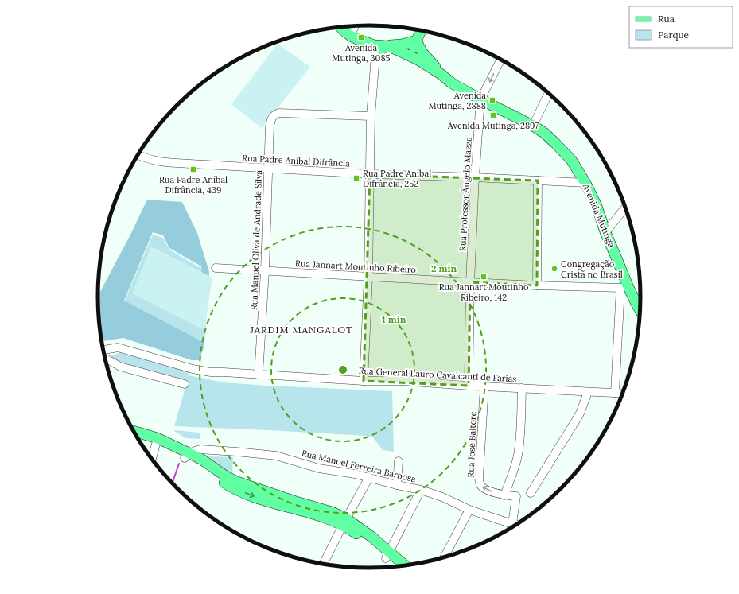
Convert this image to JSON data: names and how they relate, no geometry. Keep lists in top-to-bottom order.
{
  "streets": {
    "main road": ["Avenida Mutinga"],
    "street": [
      "Rua Padre Aníbal Difrância",
      "Rua Professor Ângelo Mazza",
      "Rua Manuel Oliva de Andrade Silva",
      "Rua Jannart Moutinho Ribeiro",
      "Rua General Lauro Cavalcanti de Farias",
      "Rua José Baltore",
      "Rua Manoel Ferreira Barbosa"
    ]
  },
  "crossings": [
    ["Rua Padre Aníbal Difrância", "Rua Professor Ângelo Mazza"],
    ["Rua Padre Aníbal Difrância", "Avenida Mutinga"],
    ["Rua Padre Aníbal Difrância", "Rua Manuel Oliva de Andrade Silva"],
    ["Rua Professor Ângelo Mazza", "Avenida Mutinga"],
    ["Rua Professor Ângelo Mazza", "Rua Jannart Moutinho Ribeiro"],
    ["Rua Professor Ângelo Mazza", "Rua General Lauro Cavalcanti de Farias"],
    ["Avenida Mutinga", "Rua Jannart Moutinho Ribeiro"],
    ["Rua Manuel Oliva de Andrade Silva", "Rua Jannart Moutinho Ribeiro"],
    ["Rua Manuel Oliva de Andrade Silva", "Rua General Lauro Cavalcanti de Farias"],
    ["Rua General Lauro Cavalcanti de Farias", "Rua José Baltore"],
    ["Rua José Baltore", "Rua Manoel Ferreira Barbosa"]
  ],
  "districts": ["JARDIM MANGALOT"],
  "places": {
    "transit": [
      "Avenida Mutinga, 3085",
      "Avenida Mutinga, 2888",
      "Avenida Mutinga, 2897",
      "Rua Padre Aníbal Difrância, 439",
      "Rua Padre Aníbal Difrância, 252",
      "Rua Jannart Moutinho Ribeiro, 142"
    ],
    "other": ["Congregação Cristã no Brasil"]
  },
  "legend": ["Rua", "Parque"],
  "rings": ["2 min", "1 min"]
}
